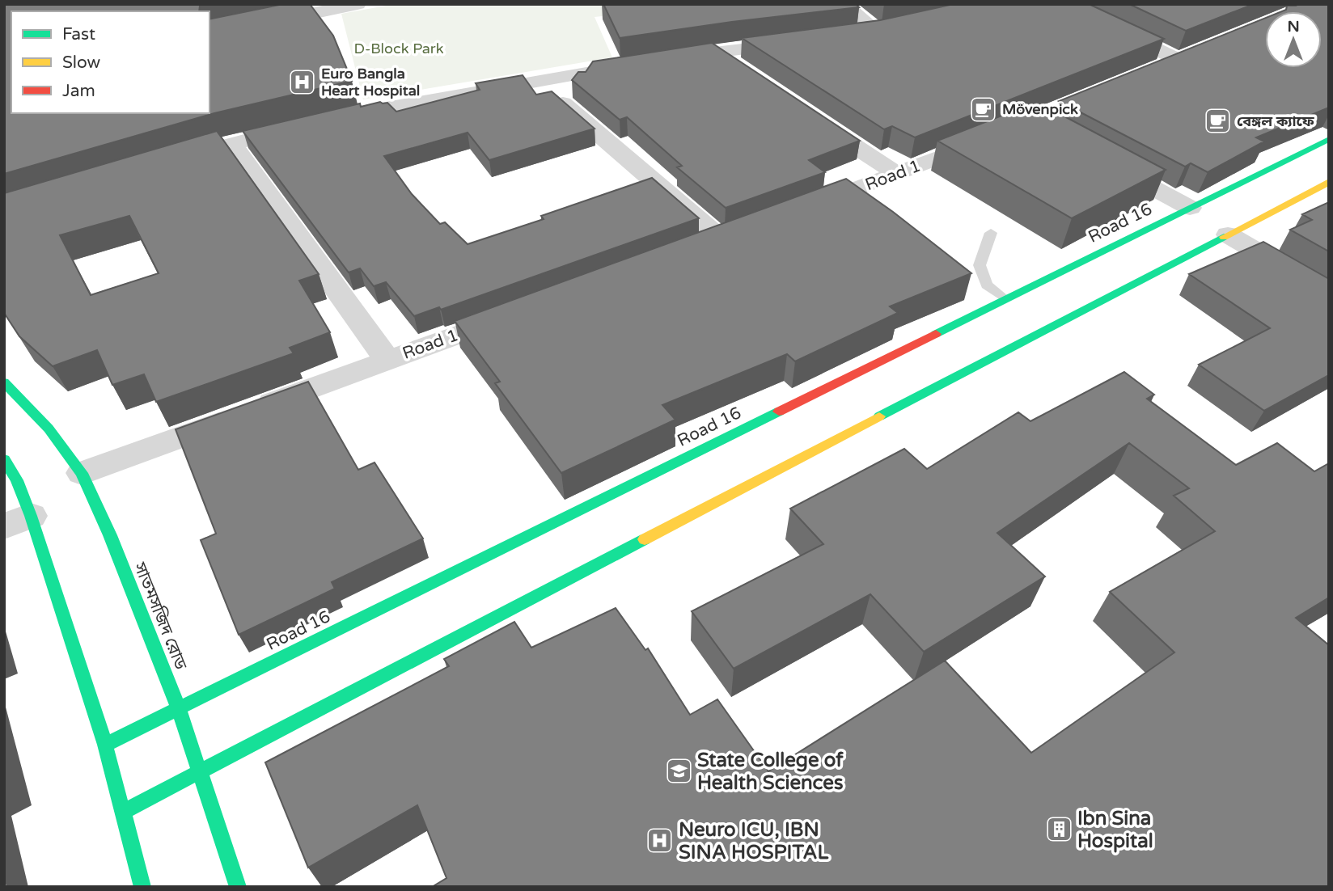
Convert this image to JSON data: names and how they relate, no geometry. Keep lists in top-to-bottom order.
{
  "streets": {
    "main road": ["Road 16", "সাতমসজিদ রোড"],
    "street": ["Road 1"]
  },
  "crossings": [
    ["Road 1", "সাতমসজিদ রোড"],
    ["Road 16", "সাতমসজিদ রোড"]
  ],
  "parks": ["D-Block Park"],
  "places": {
    "hospital": ["Euro Bangla Heart Hospital", "Neuro ICU, IBN SINA HOSPITAL"],
    "cafe": ["Mövenpick", "বেঙ্গল ক্যাফে"],
    "school or university": ["State College of Health Sciences"],
    "building": ["Ibn Sina Hospital"]
  },
  "legend": ["Fast", "Slow", "Jam"],
  "north": "top"
}
